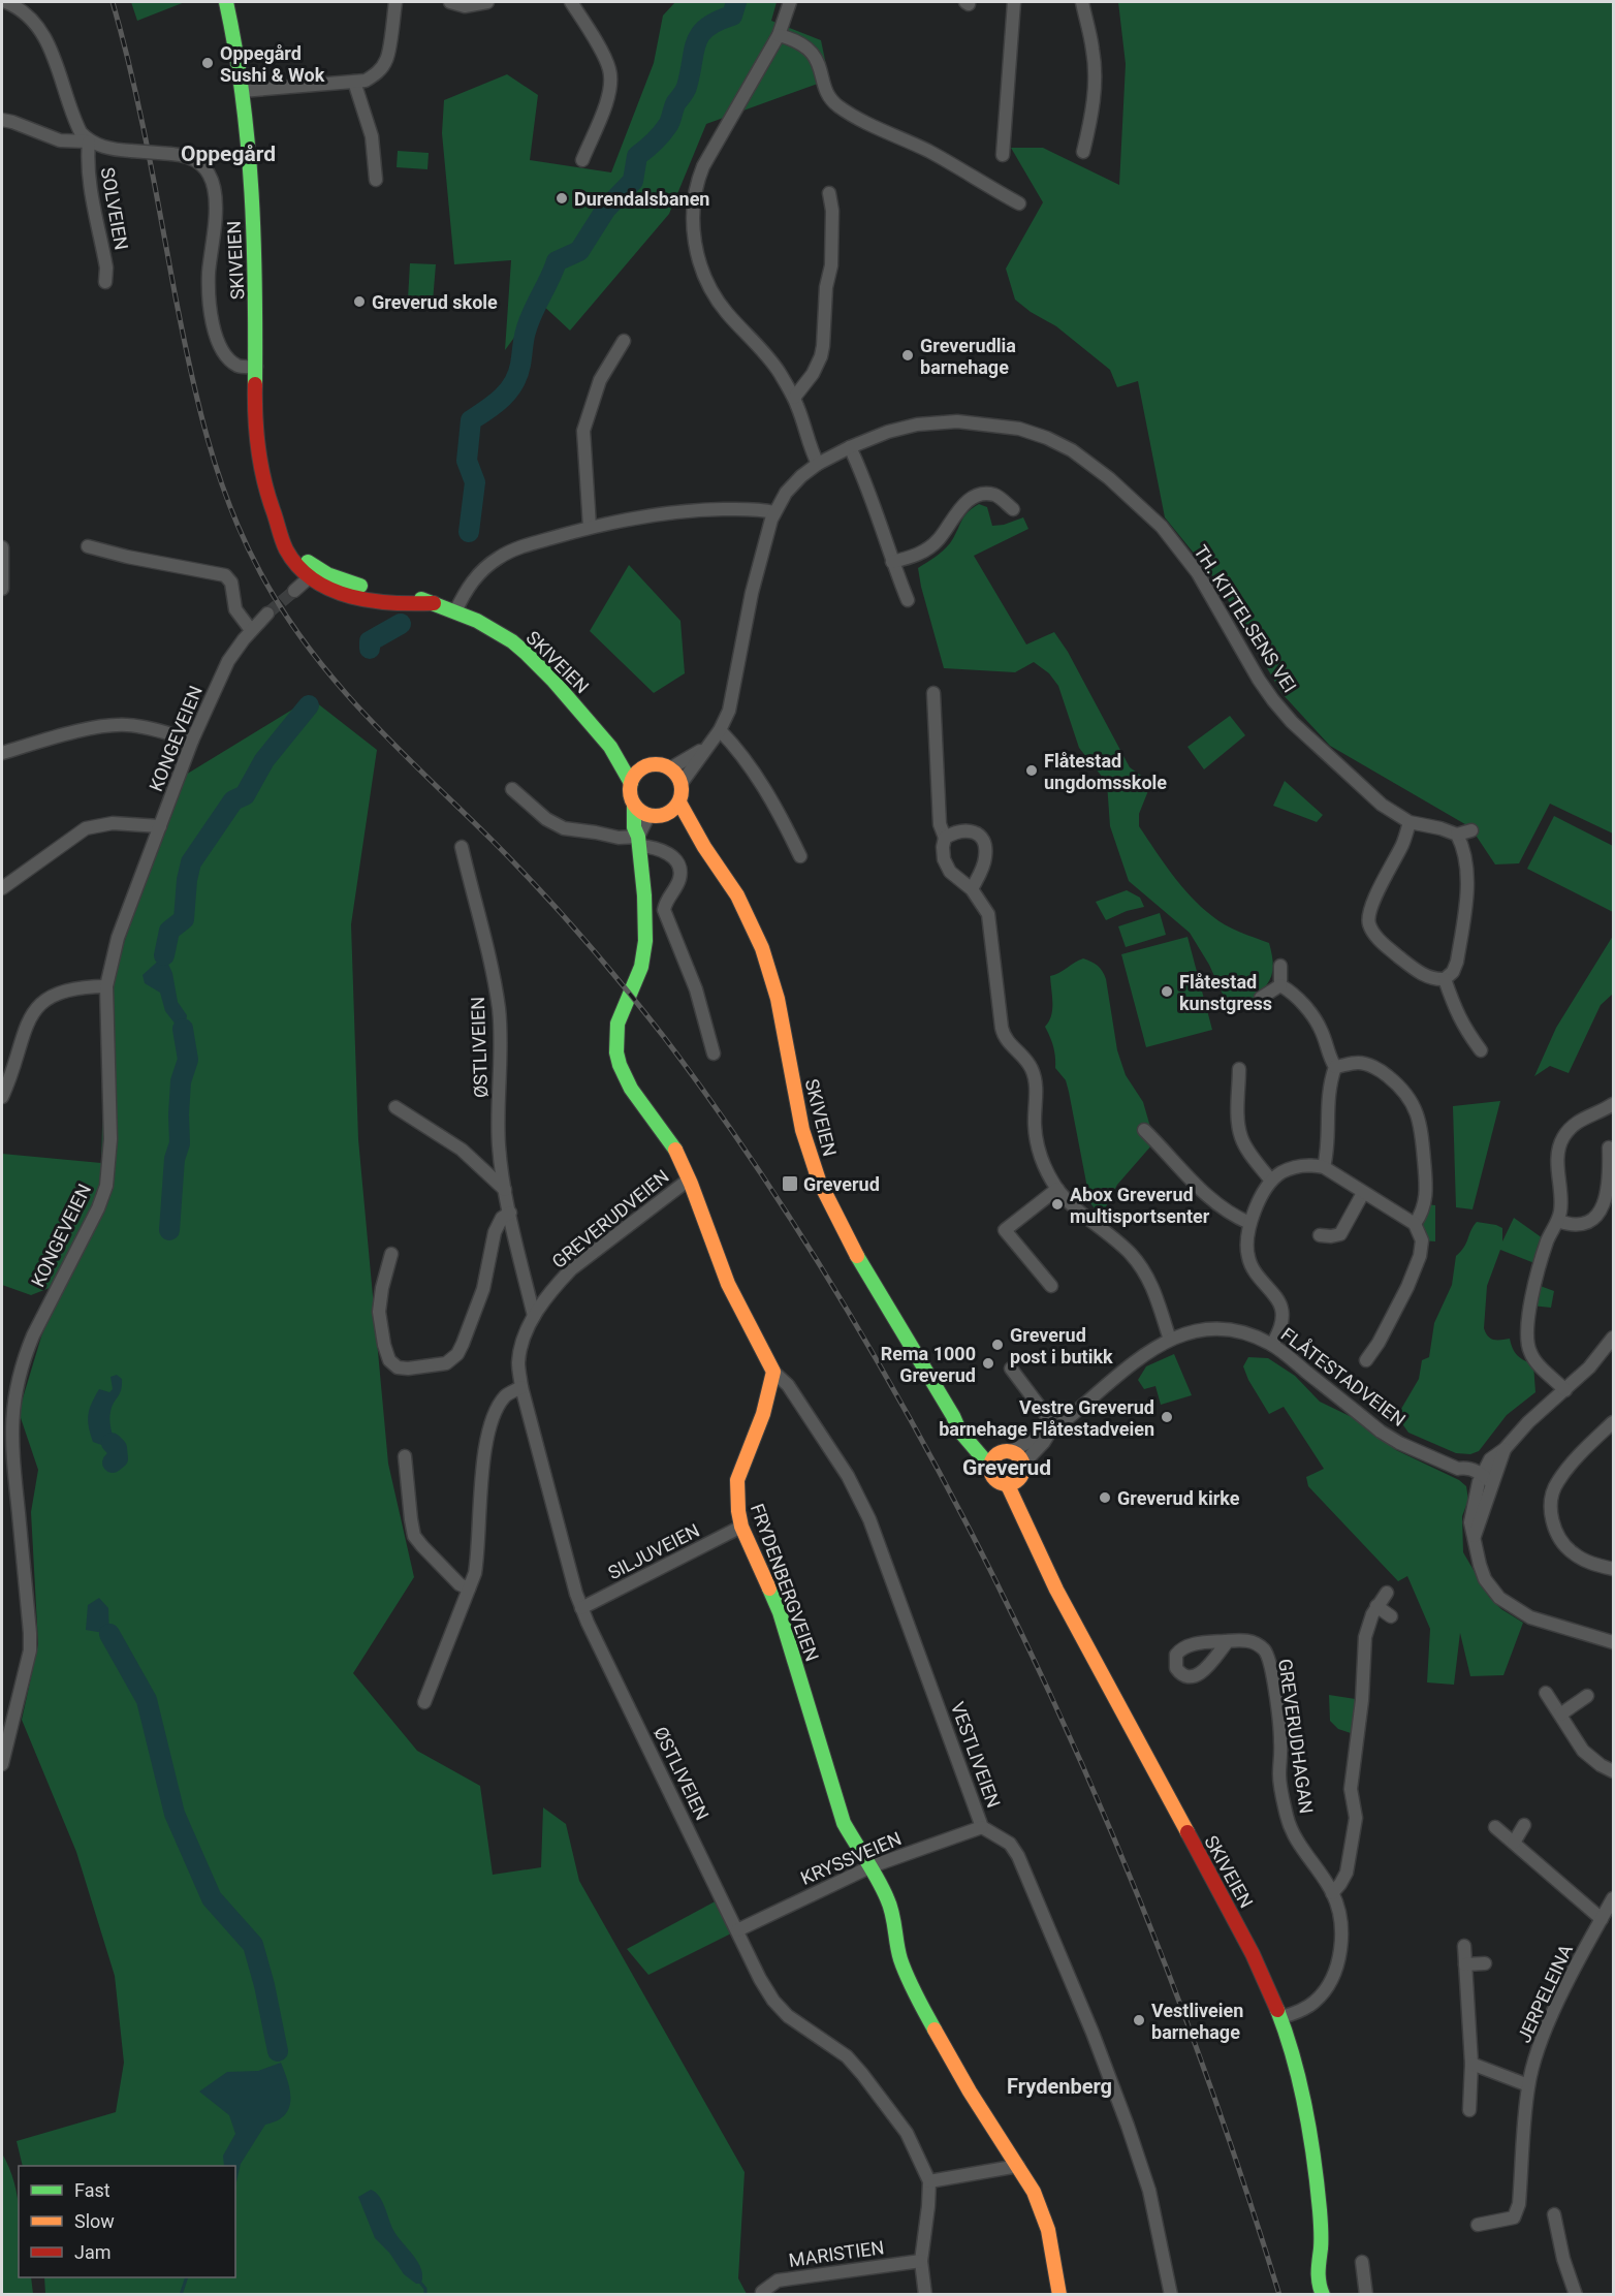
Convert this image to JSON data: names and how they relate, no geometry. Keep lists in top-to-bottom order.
{
  "streets": {
    "main road": ["SKIVEIEN", "FRYDENBERGVEIEN"],
    "street": [
      "SOLVEIEN",
      "TH. KITTELSENS VEI",
      "KONGEVEIEN",
      "ØSTLIVEIEN",
      "GREVERUDVEIEN",
      "FLÅTESTADVEIEN",
      "SILJUVEIEN",
      "GREVERUDHAGAN",
      "VESTLIVEIEN",
      "KRYSSVEIEN",
      "JERPELEINA",
      "MARISTIEN"
    ]
  },
  "crossings": [
    ["SKIVEIEN", "TH. KITTELSENS VEI"],
    ["SKIVEIEN", "FLÅTESTADVEIEN"],
    ["SKIVEIEN", "GREVERUDHAGAN"],
    ["ØSTLIVEIEN", "GREVERUDVEIEN"],
    ["ØSTLIVEIEN", "SILJUVEIEN"],
    ["ØSTLIVEIEN", "KRYSSVEIEN"],
    ["SILJUVEIEN", "FRYDENBERGVEIEN"],
    ["FRYDENBERGVEIEN", "VESTLIVEIEN"],
    ["FRYDENBERGVEIEN", "KRYSSVEIEN"],
    ["VESTLIVEIEN", "KRYSSVEIEN"]
  ],
  "districts": ["Oppegård", "Greverud", "Frydenberg"],
  "places": {
    "other": [
      "Oppegård Sushi & Wok",
      "Durendalsbanen",
      "Greverud skole",
      "Greverudlia barnehage",
      "Flåtestad ungdomsskole",
      "Flåtestad kunstgress",
      "Abox Greverud multisportsenter",
      "Greverud post i butikk",
      "Rema 1000 Greverud",
      "Vestre Greverud barnehage Flåtestadveien",
      "Greverud kirke",
      "Vestliveien barnehage"
    ],
    "transit": ["Greverud"]
  },
  "legend": ["Fast", "Slow", "Jam"]
}
